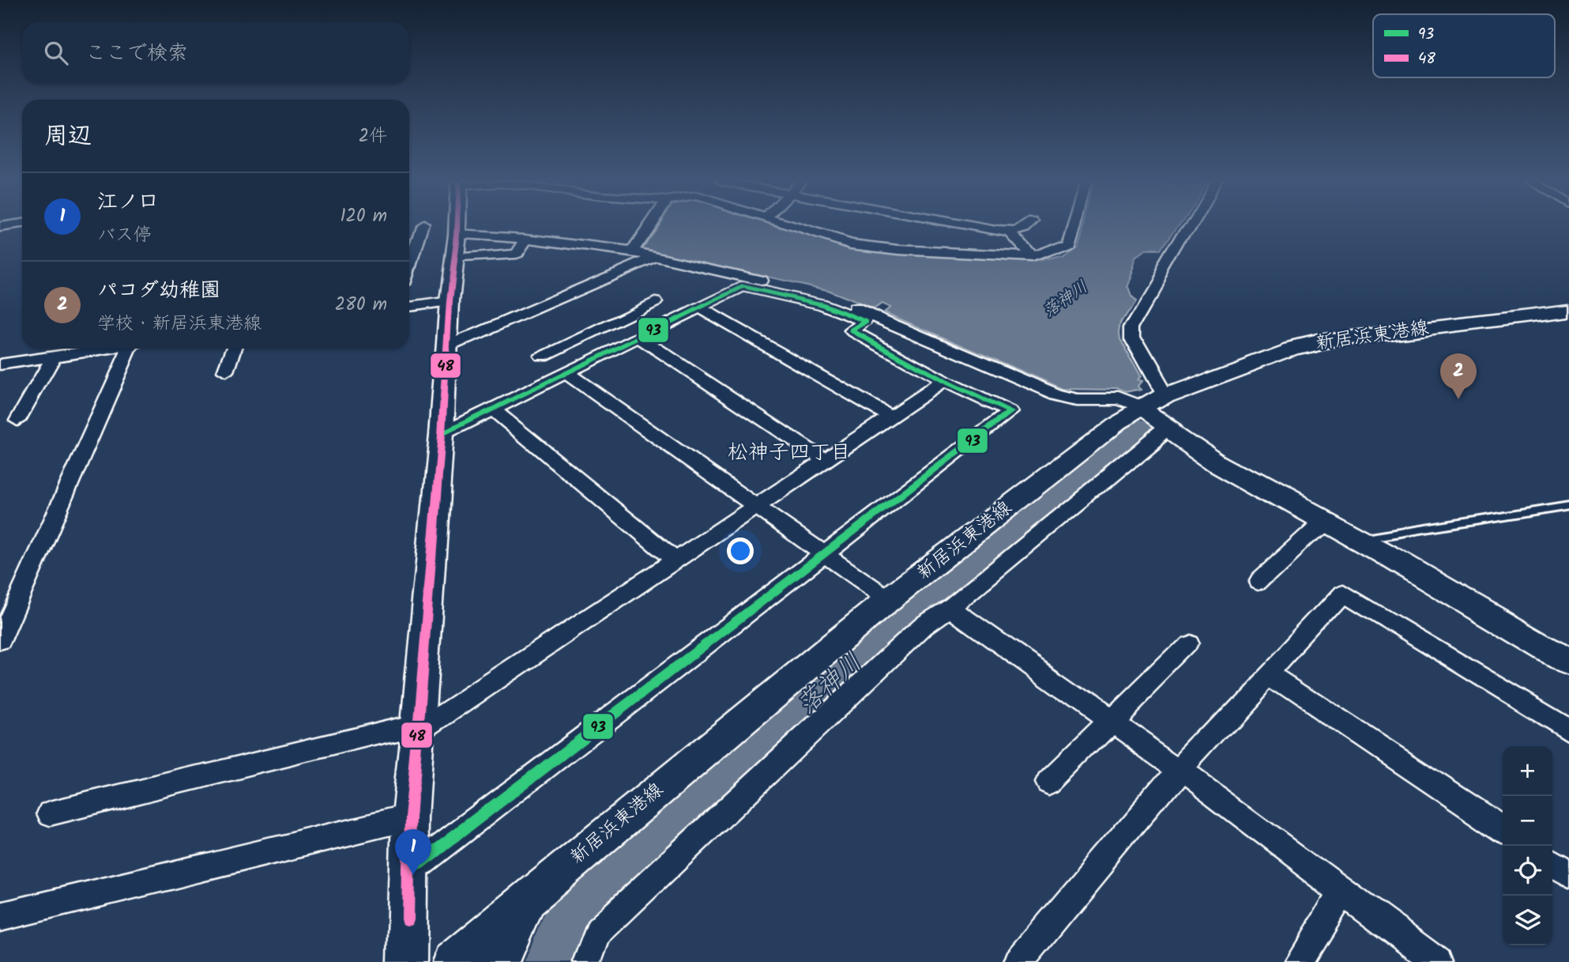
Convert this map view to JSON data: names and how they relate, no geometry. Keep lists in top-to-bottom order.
{
  "streets": {
    "street": ["新居浜東港線"]
  },
  "districts": ["松神子四丁目"],
  "water": ["落神川"],
  "lines": ["transit line 48", "transit line 93"],
  "legend": ["93", "48"],
  "page": {
    "search": "ここで検索",
    "heading": ["周辺", "2件"],
    "list": [
      {
        "mark": "1",
        "name": "江ノ口",
        "note": "バス停",
        "value": "120 m"
      },
      {
        "mark": "2",
        "name": "パコダ幼稚園",
        "note": "学校 · 新居浜東港線",
        "value": "280 m"
      }
    ],
    "pins": ["2", "1"],
    "map_buttons": ["+", "−"]
  }
}
